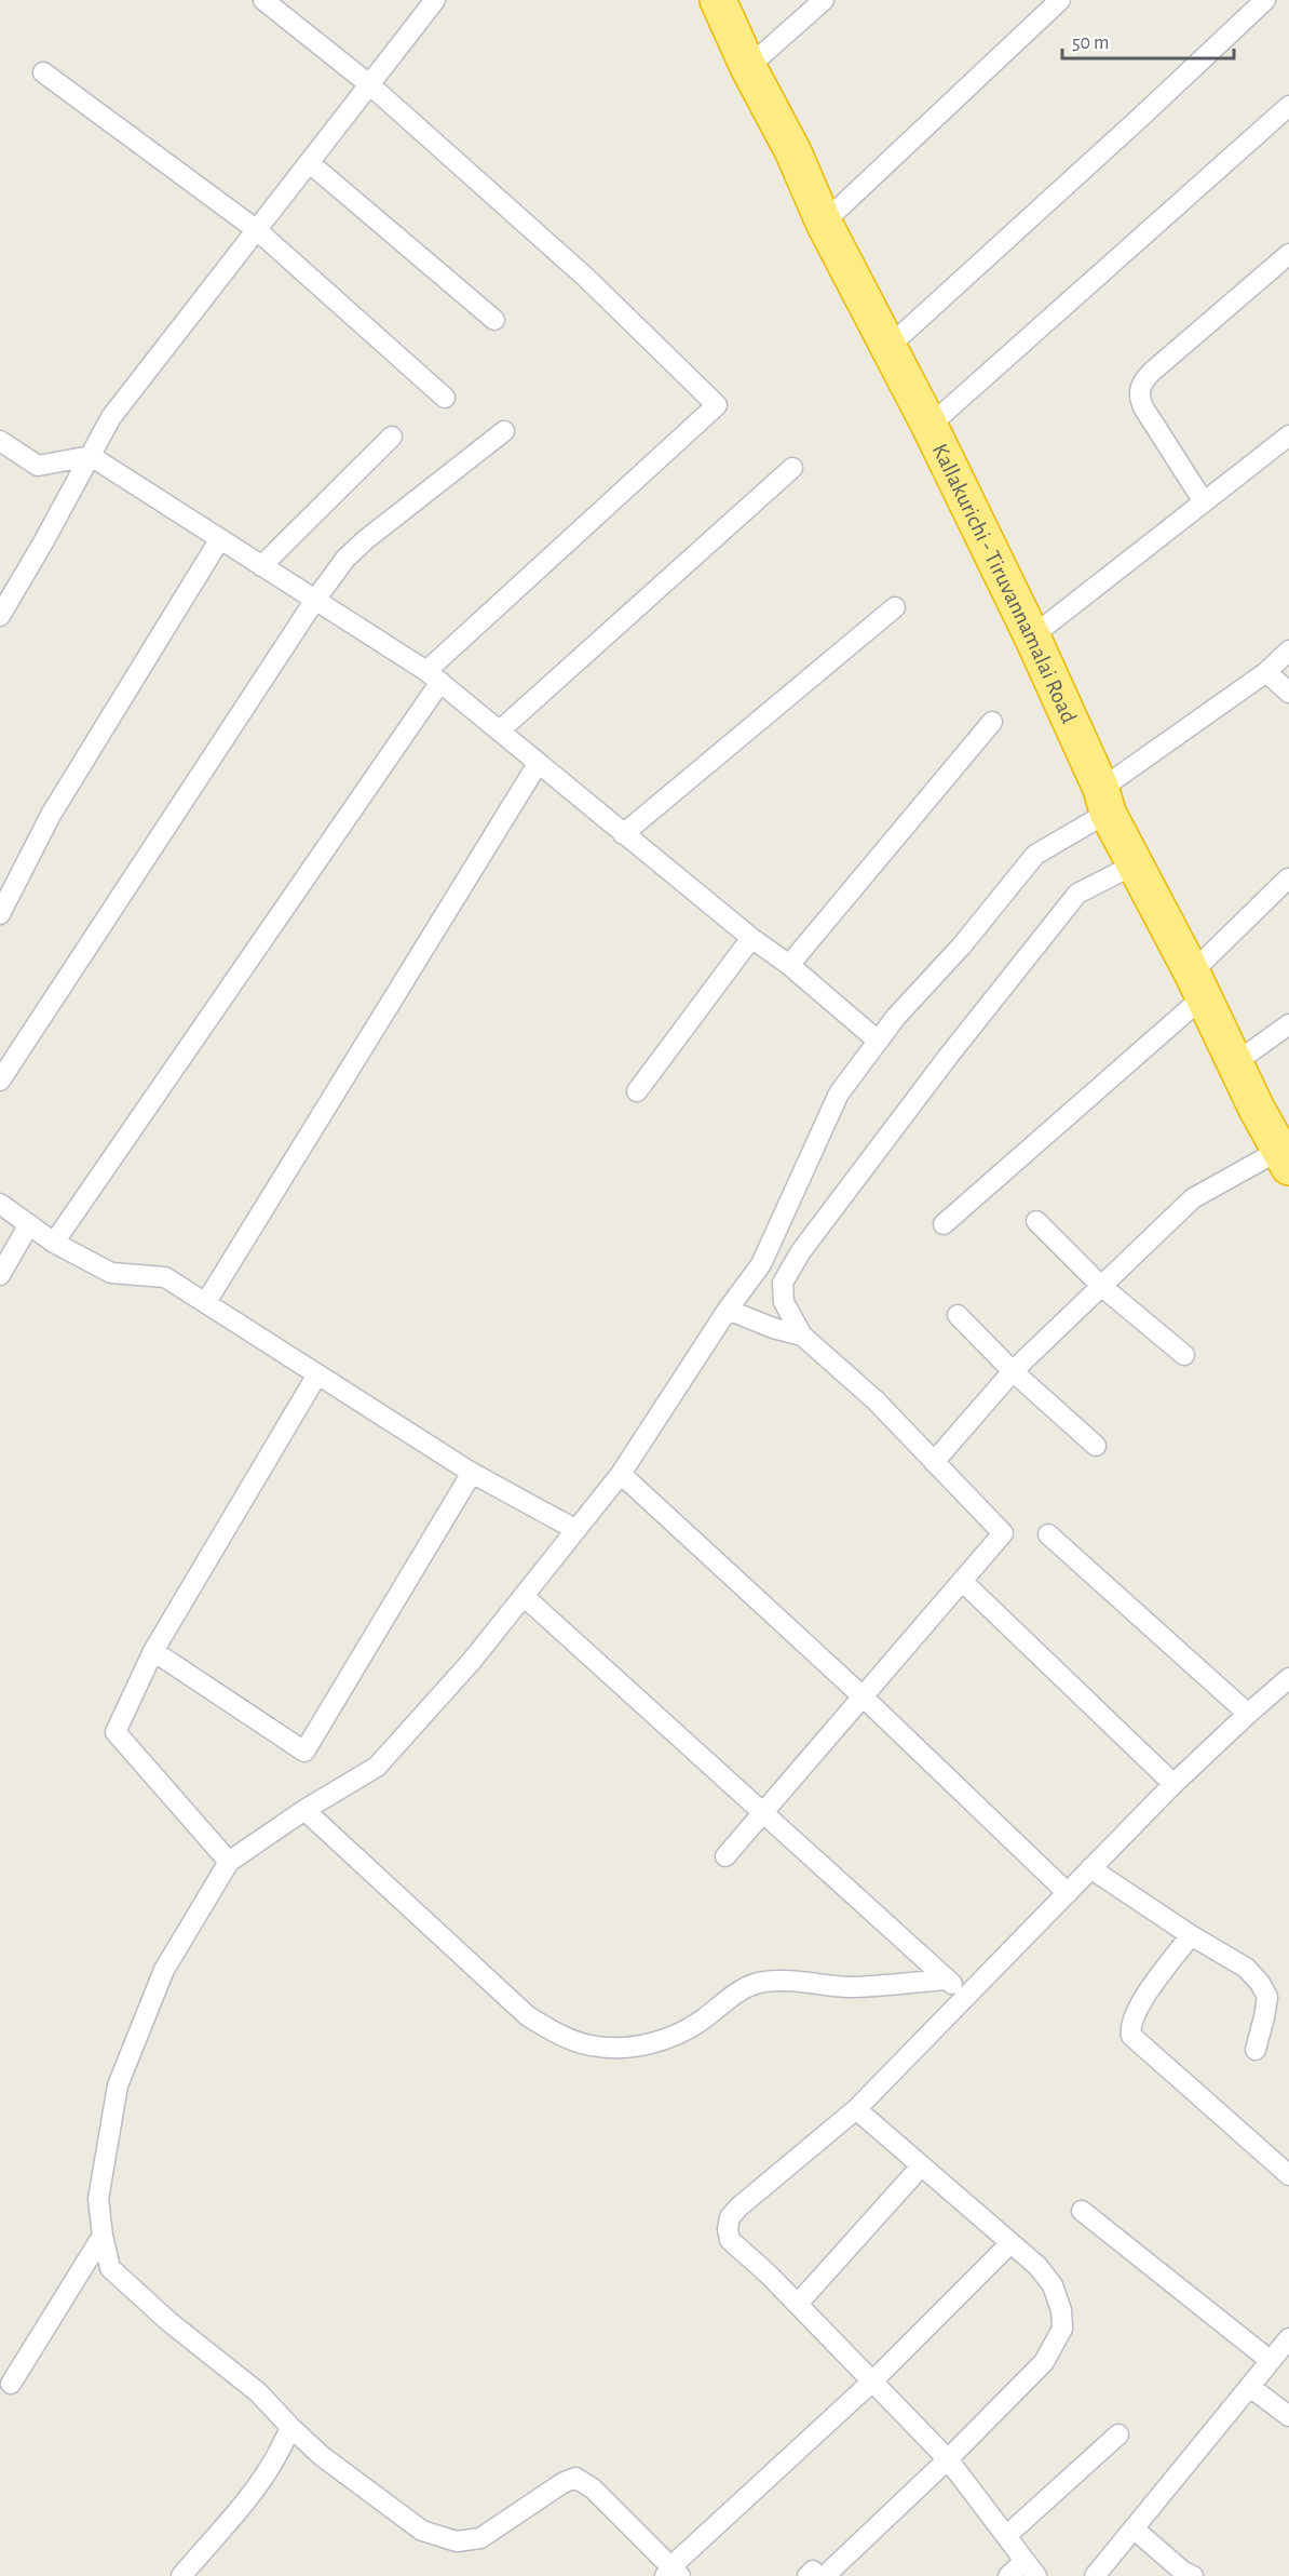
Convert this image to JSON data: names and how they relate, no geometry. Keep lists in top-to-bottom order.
{
  "streets": {
    "highway": ["Kallakurichi - Tiruvannamalai Road"]
  },
  "scale_bar": "50 m"
}
